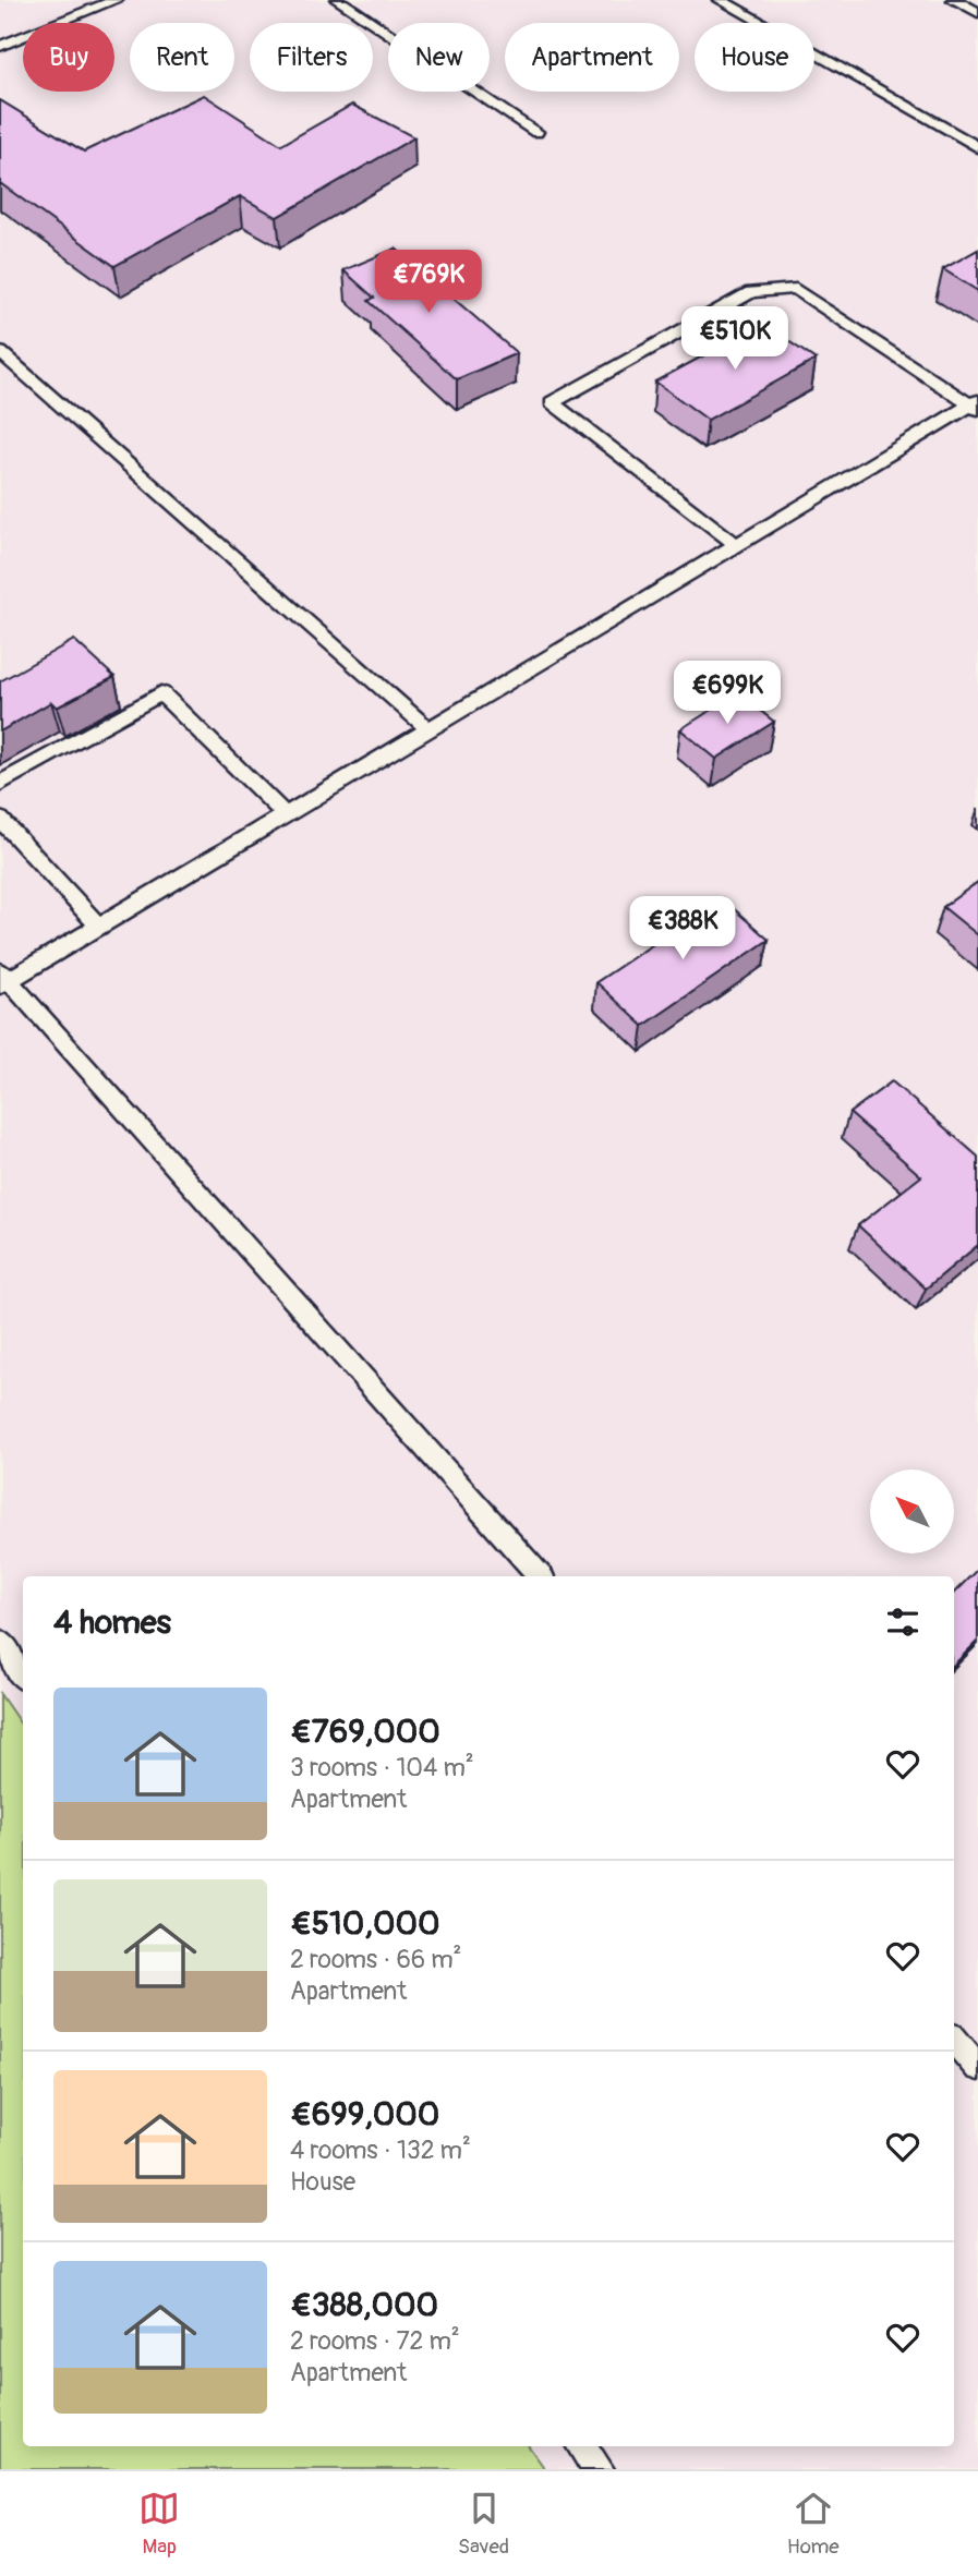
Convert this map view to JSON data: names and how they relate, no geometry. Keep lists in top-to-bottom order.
{
  "north": "top left",
  "page": {
    "chip": [
      "Buy",
      "Rent",
      "Filters",
      "New",
      "Apartment",
      "House"
    ],
    "price": [
      "€769K",
      "€510K",
      "€699K",
      "€388K"
    ],
    "heading": "4 homes",
    "list": [
      {
        "name": "€769,000",
        "note": "3 rooms · 104 m² · Apartment"
      },
      {
        "name": "€510,000",
        "note": "2 rooms · 66 m² · Apartment"
      },
      {
        "name": "€699,000",
        "note": "4 rooms · 132 m² · House"
      },
      {
        "name": "€388,000",
        "note": "2 rooms · 72 m² · Apartment"
      }
    ],
    "tabs": ["Map", "Saved", "Home"]
  }
}
